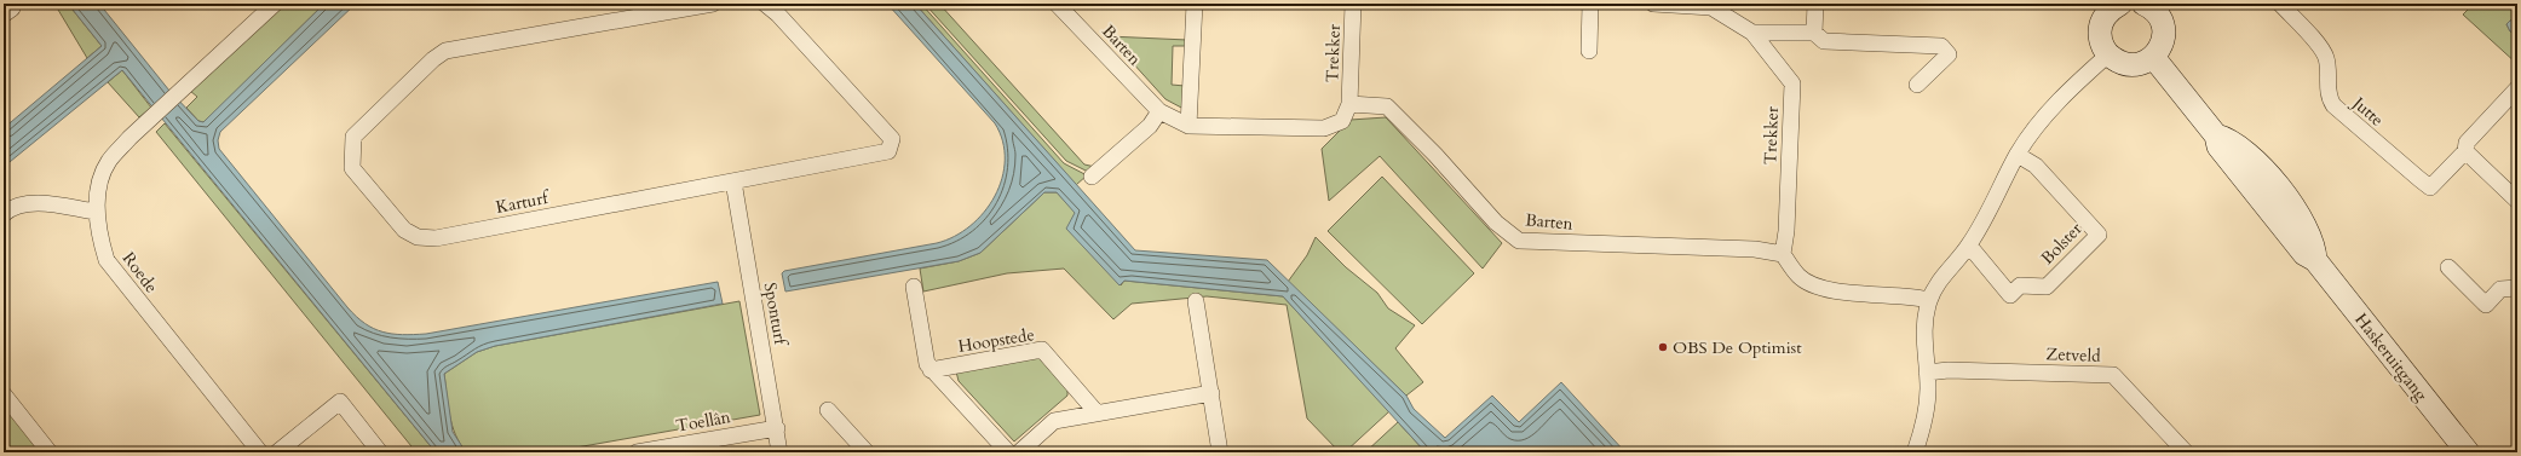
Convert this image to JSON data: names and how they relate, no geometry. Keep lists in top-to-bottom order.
{
  "streets": {
    "main road": ["Haskeruitgang"],
    "street": [
      "Barten",
      "Trekker",
      "Jutte",
      "Karturf",
      "Bolster",
      "Roede",
      "Sponturf",
      "Hoopstede",
      "Zetveld",
      "Toellân"
    ]
  },
  "crossings": [
    ["Barten", "Trekker"],
    ["Karturf", "Sponturf"],
    ["Sponturf", "Toellân"]
  ],
  "places": ["OBS De Optimist"]
}
